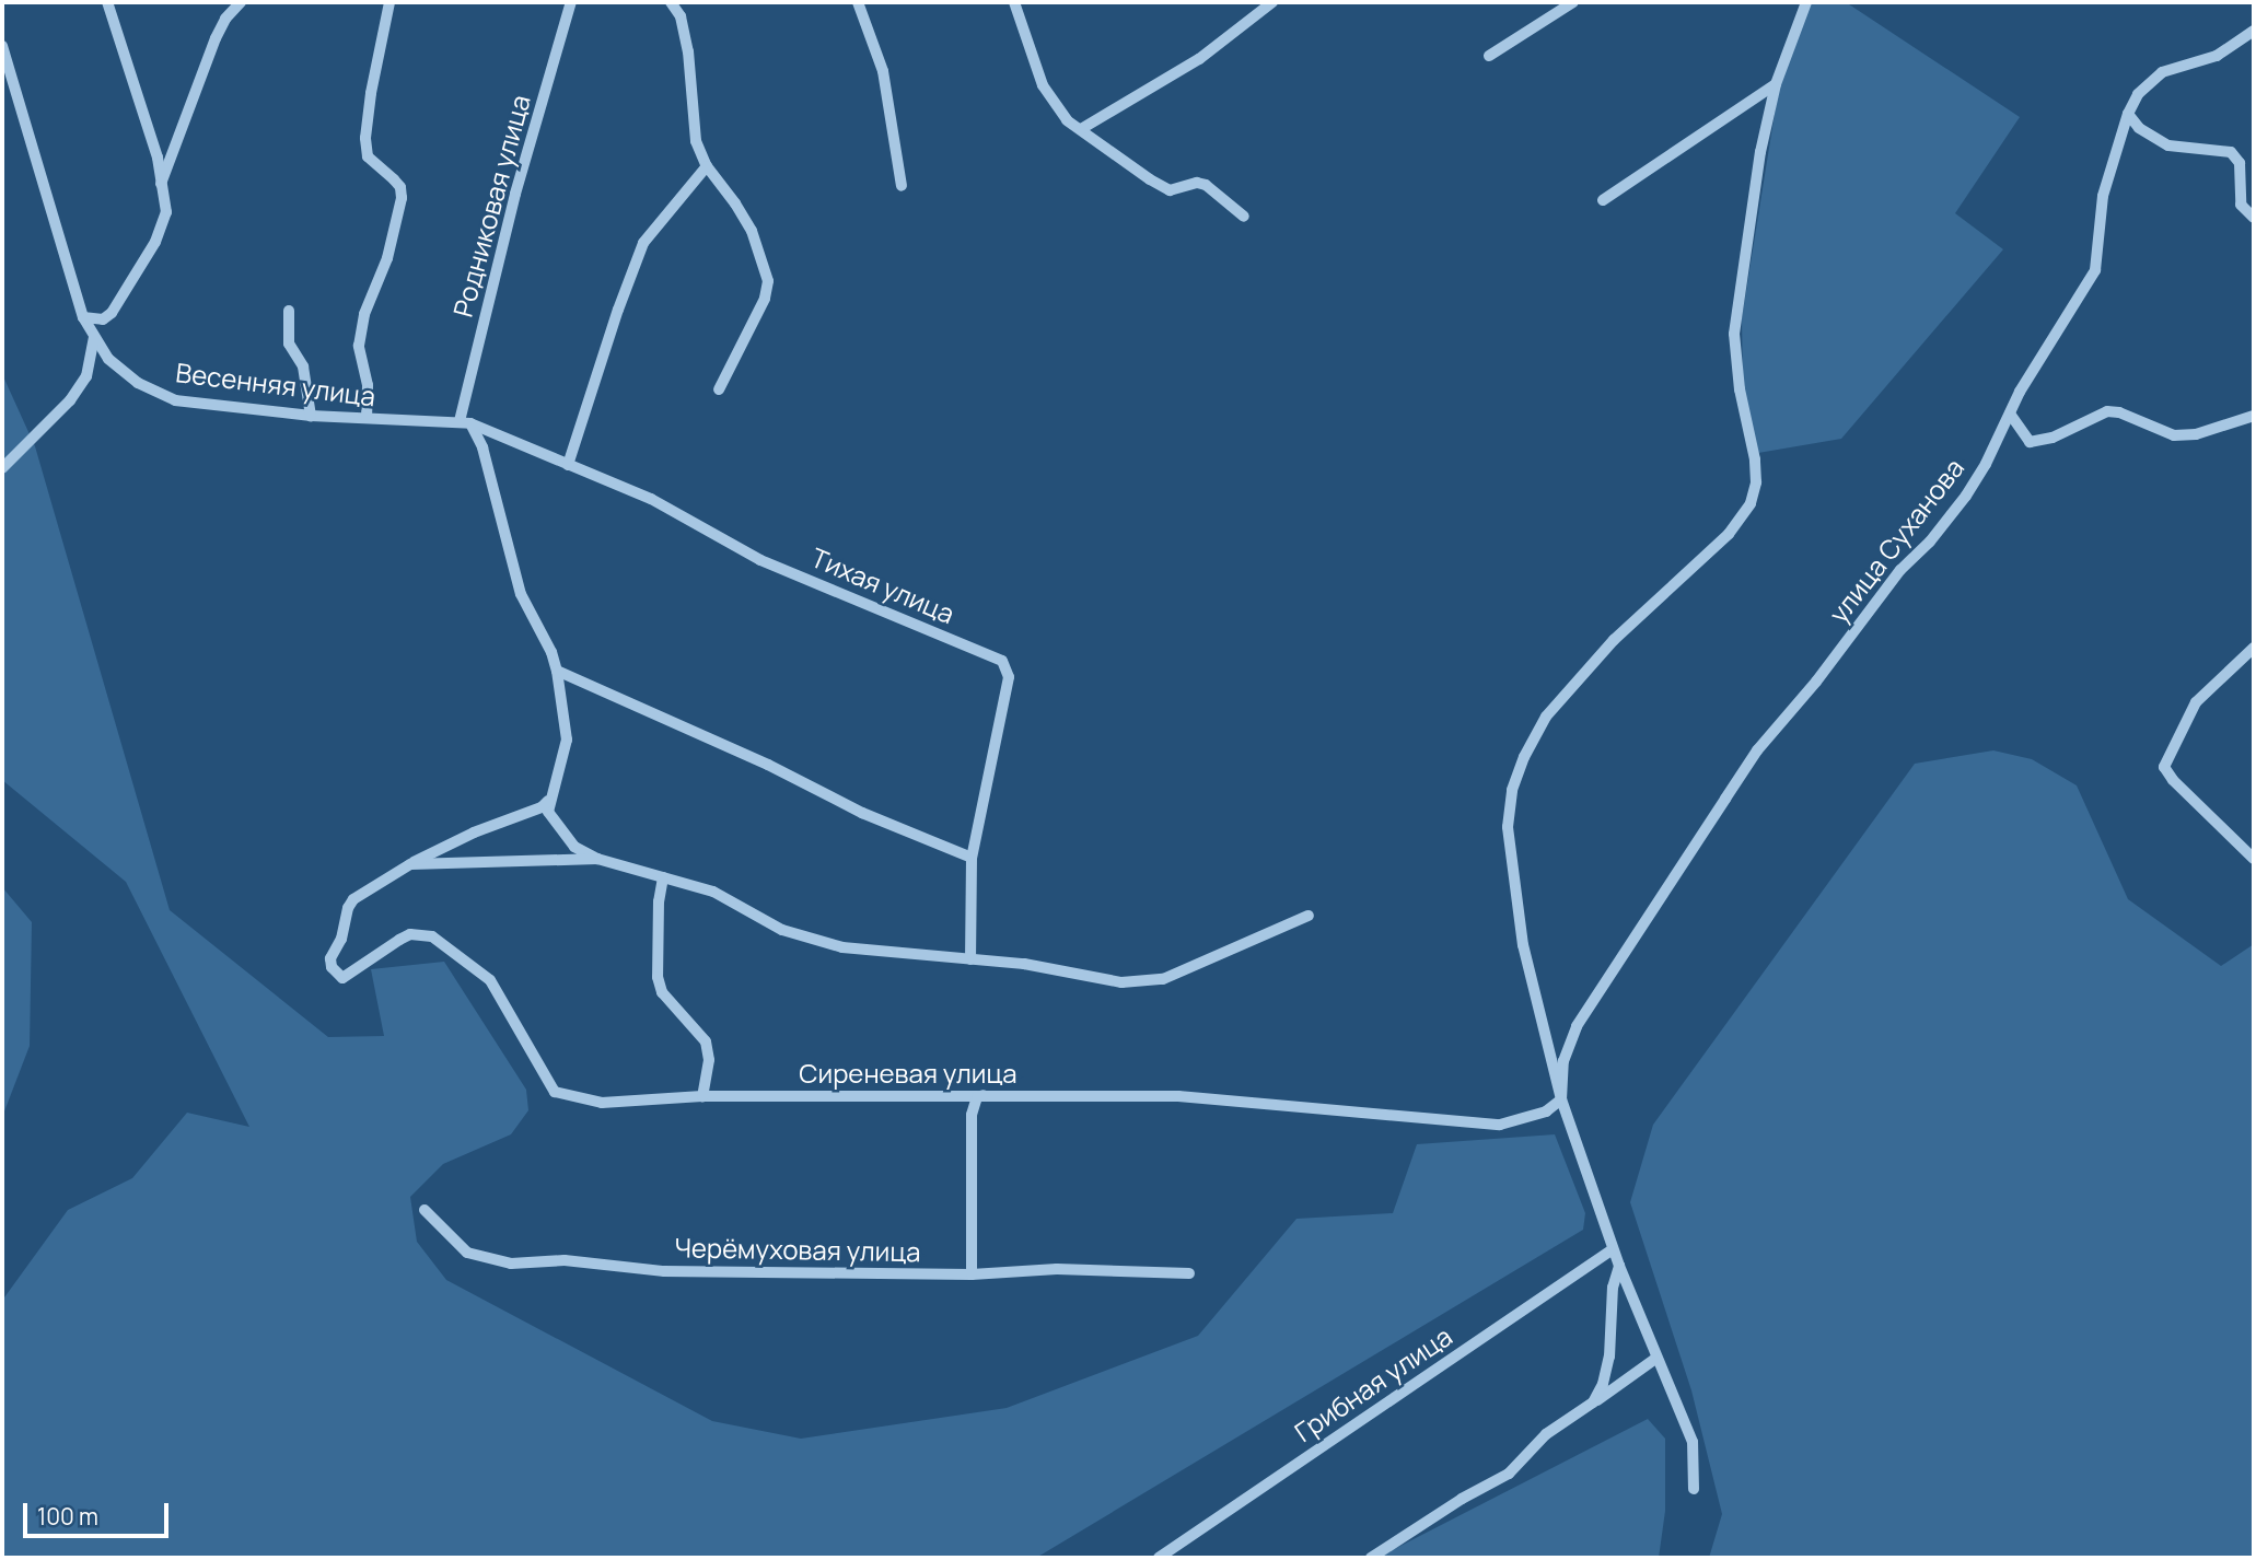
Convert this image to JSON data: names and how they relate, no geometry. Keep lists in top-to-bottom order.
{
  "streets": {
    "street": [
      "Родниковая улица",
      "Весенняя улица",
      "улица Суханова",
      "Тихая улица",
      "Сиреневая улица",
      "Черёмуховая улица",
      "Грибная улица"
    ]
  },
  "crossings": [
    ["Родниковая улица", "Весенняя улица"],
    ["Родниковая улица", "Тихая улица"],
    ["Весенняя улица", "Тихая улица"],
    ["улица Суханова", "Сиреневая улица"]
  ],
  "scale_bar": "100 m"
}
